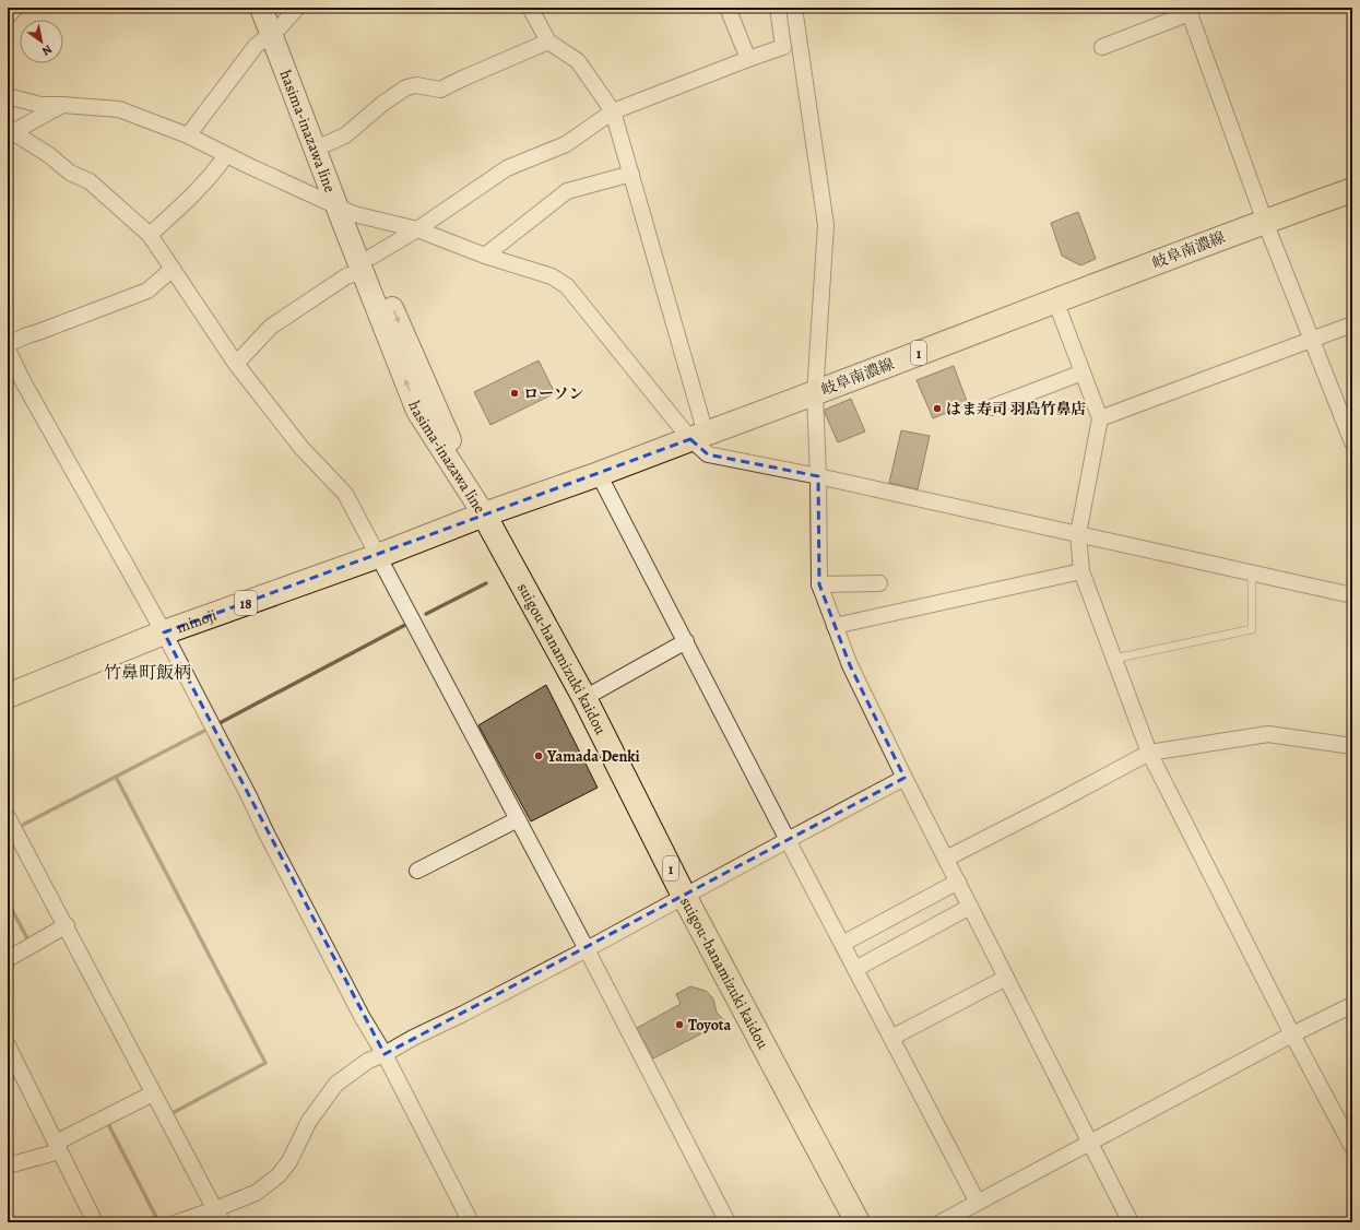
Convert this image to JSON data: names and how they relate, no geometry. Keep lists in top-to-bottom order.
{
  "streets": {
    "main road": [
      "hasima-inazawa line",
      "岐阜南濃線",
      "1",
      "18",
      "minoji",
      "suigou-hanamizuki kaidou"
    ]
  },
  "crossings": [
    ["hasima-inazawa line", "岐阜南濃線"],
    ["hasima-inazawa line", "minoji"],
    ["hasima-inazawa line", "suigou-hanamizuki kaidou"],
    ["岐阜南濃線", "minoji"],
    ["岐阜南濃線", "suigou-hanamizuki kaidou"],
    ["minoji", "suigou-hanamizuki kaidou"]
  ],
  "districts": ["竹鼻町飯柄"],
  "places": [
    "ローソン",
    "はま寿司 羽島竹鼻店",
    "Yamada Denki",
    "Toyota"
  ],
  "north": "bottom right"
}
